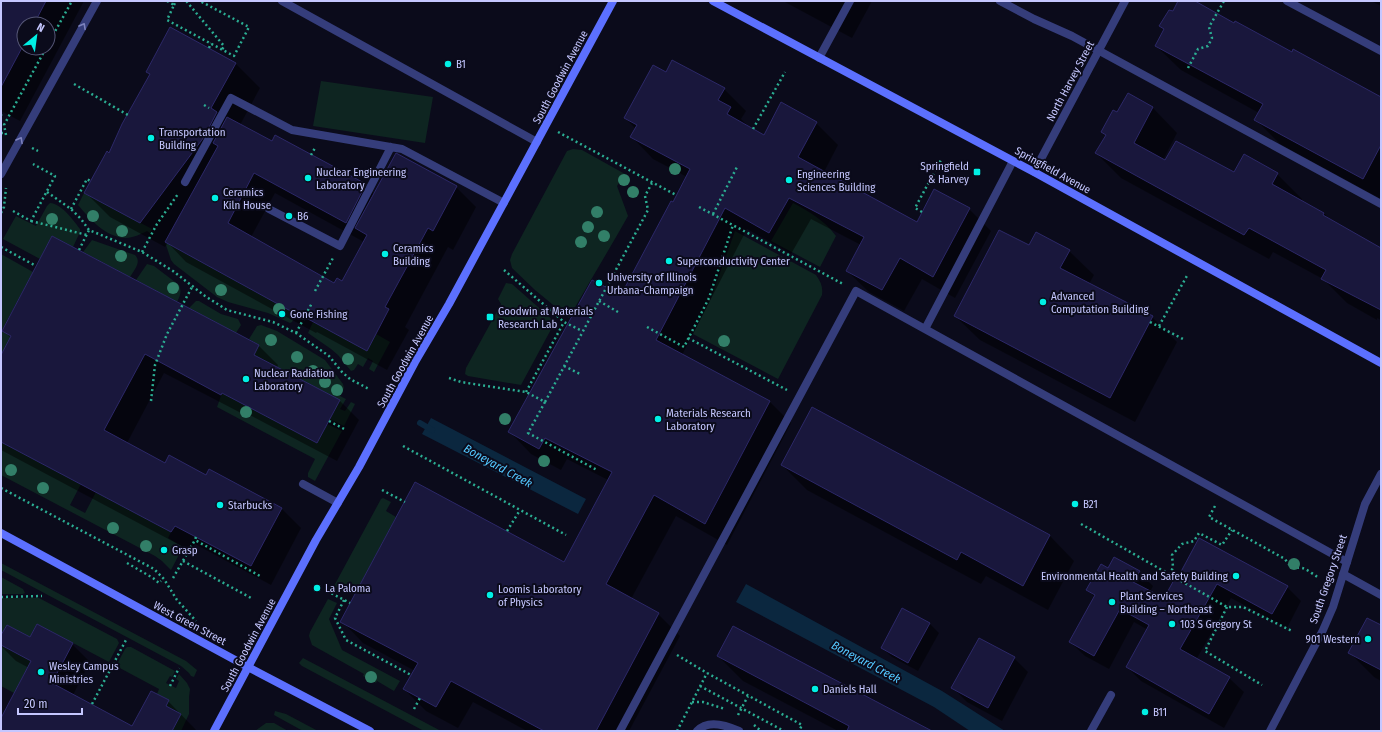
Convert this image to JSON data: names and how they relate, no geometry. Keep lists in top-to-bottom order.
{
  "streets": {
    "street": [
      "South Goodwin Avenue",
      "North Harvey Street",
      "Springfield Avenue",
      "South Gregory Street",
      "West Green Street"
    ]
  },
  "crossings": [
    ["South Goodwin Avenue", "West Green Street"],
    ["North Harvey Street", "Springfield Avenue"]
  ],
  "water": ["Boneyard Creek"],
  "places": {
    "other": [
      "B1",
      "Transportation Building",
      "Nuclear Engineering Laboratory",
      "Engineering Sciences Building",
      "Ceramics Kiln House",
      "B6",
      "Ceramics Building",
      "Superconductivity Center",
      "University of Illinois Urbana-Champaign",
      "Advanced Computation Building",
      "Gone Fishing",
      "Nuclear Radiation Laboratory",
      "Materials Research Laboratory",
      "B21",
      "Starbucks",
      "Grasp",
      "Environmental Health and Safety Building",
      "La Paloma",
      "Loomis Laboratory of Physics",
      "Plant Services Building – Northeast",
      "103 S Gregory St",
      "901 Western",
      "Wesley Campus Ministries",
      "Daniels Hall",
      "B11"
    ],
    "transit": ["Springfield & Harvey", "Goodwin at Materials Research Lab"]
  },
  "scale_bar": "20 m",
  "north": "top right"
}
